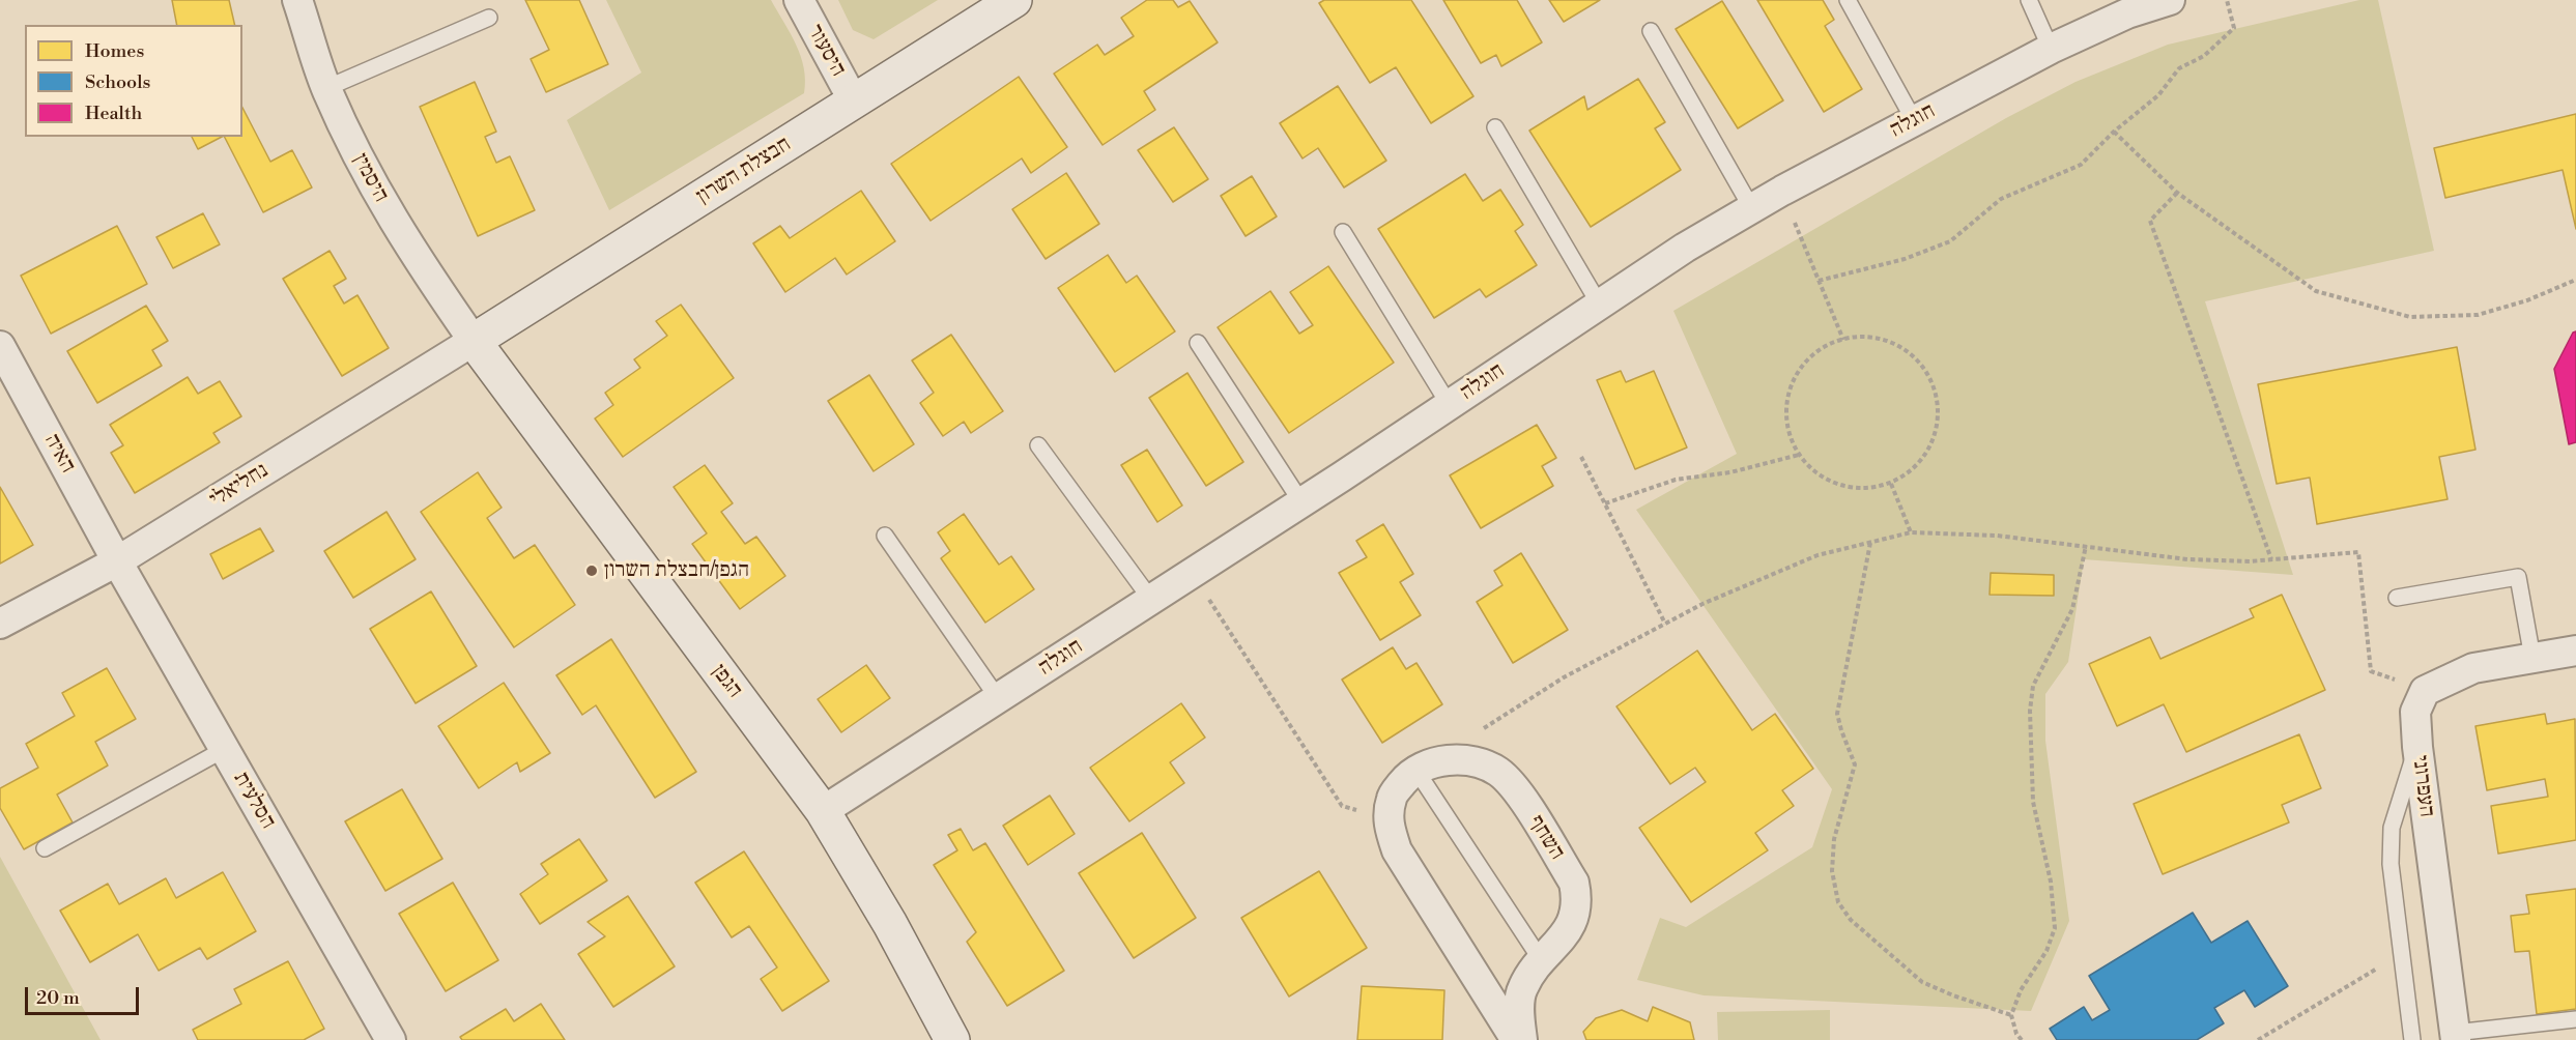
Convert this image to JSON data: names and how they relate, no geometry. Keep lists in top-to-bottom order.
{
  "streets": {
    "street": [
      "היסעור",
      "חוגלה",
      "חבצלת השרון",
      "היסמין",
      "האיה",
      "נחליאלי",
      "הגפן",
      "העפרוני",
      "הסלעית",
      "השחף"
    ]
  },
  "crossings": [
    ["היסעור", "חבצלת השרון"],
    ["חוגלה", "הגפן"],
    ["חבצלת השרון", "היסמין"],
    ["חבצלת השרון", "נחליאלי"],
    ["חבצלת השרון", "הגפן"],
    ["היסמין", "נחליאלי"],
    ["היסמין", "הגפן"],
    ["האיה", "נחליאלי"],
    ["האיה", "הסלעית"],
    ["נחליאלי", "הגפן"],
    ["נחליאלי", "הסלעית"]
  ],
  "places": ["הגפן/חבצלת השרון"],
  "legend": ["Homes", "Schools", "Health"],
  "scale_bar": "20 m"
}
